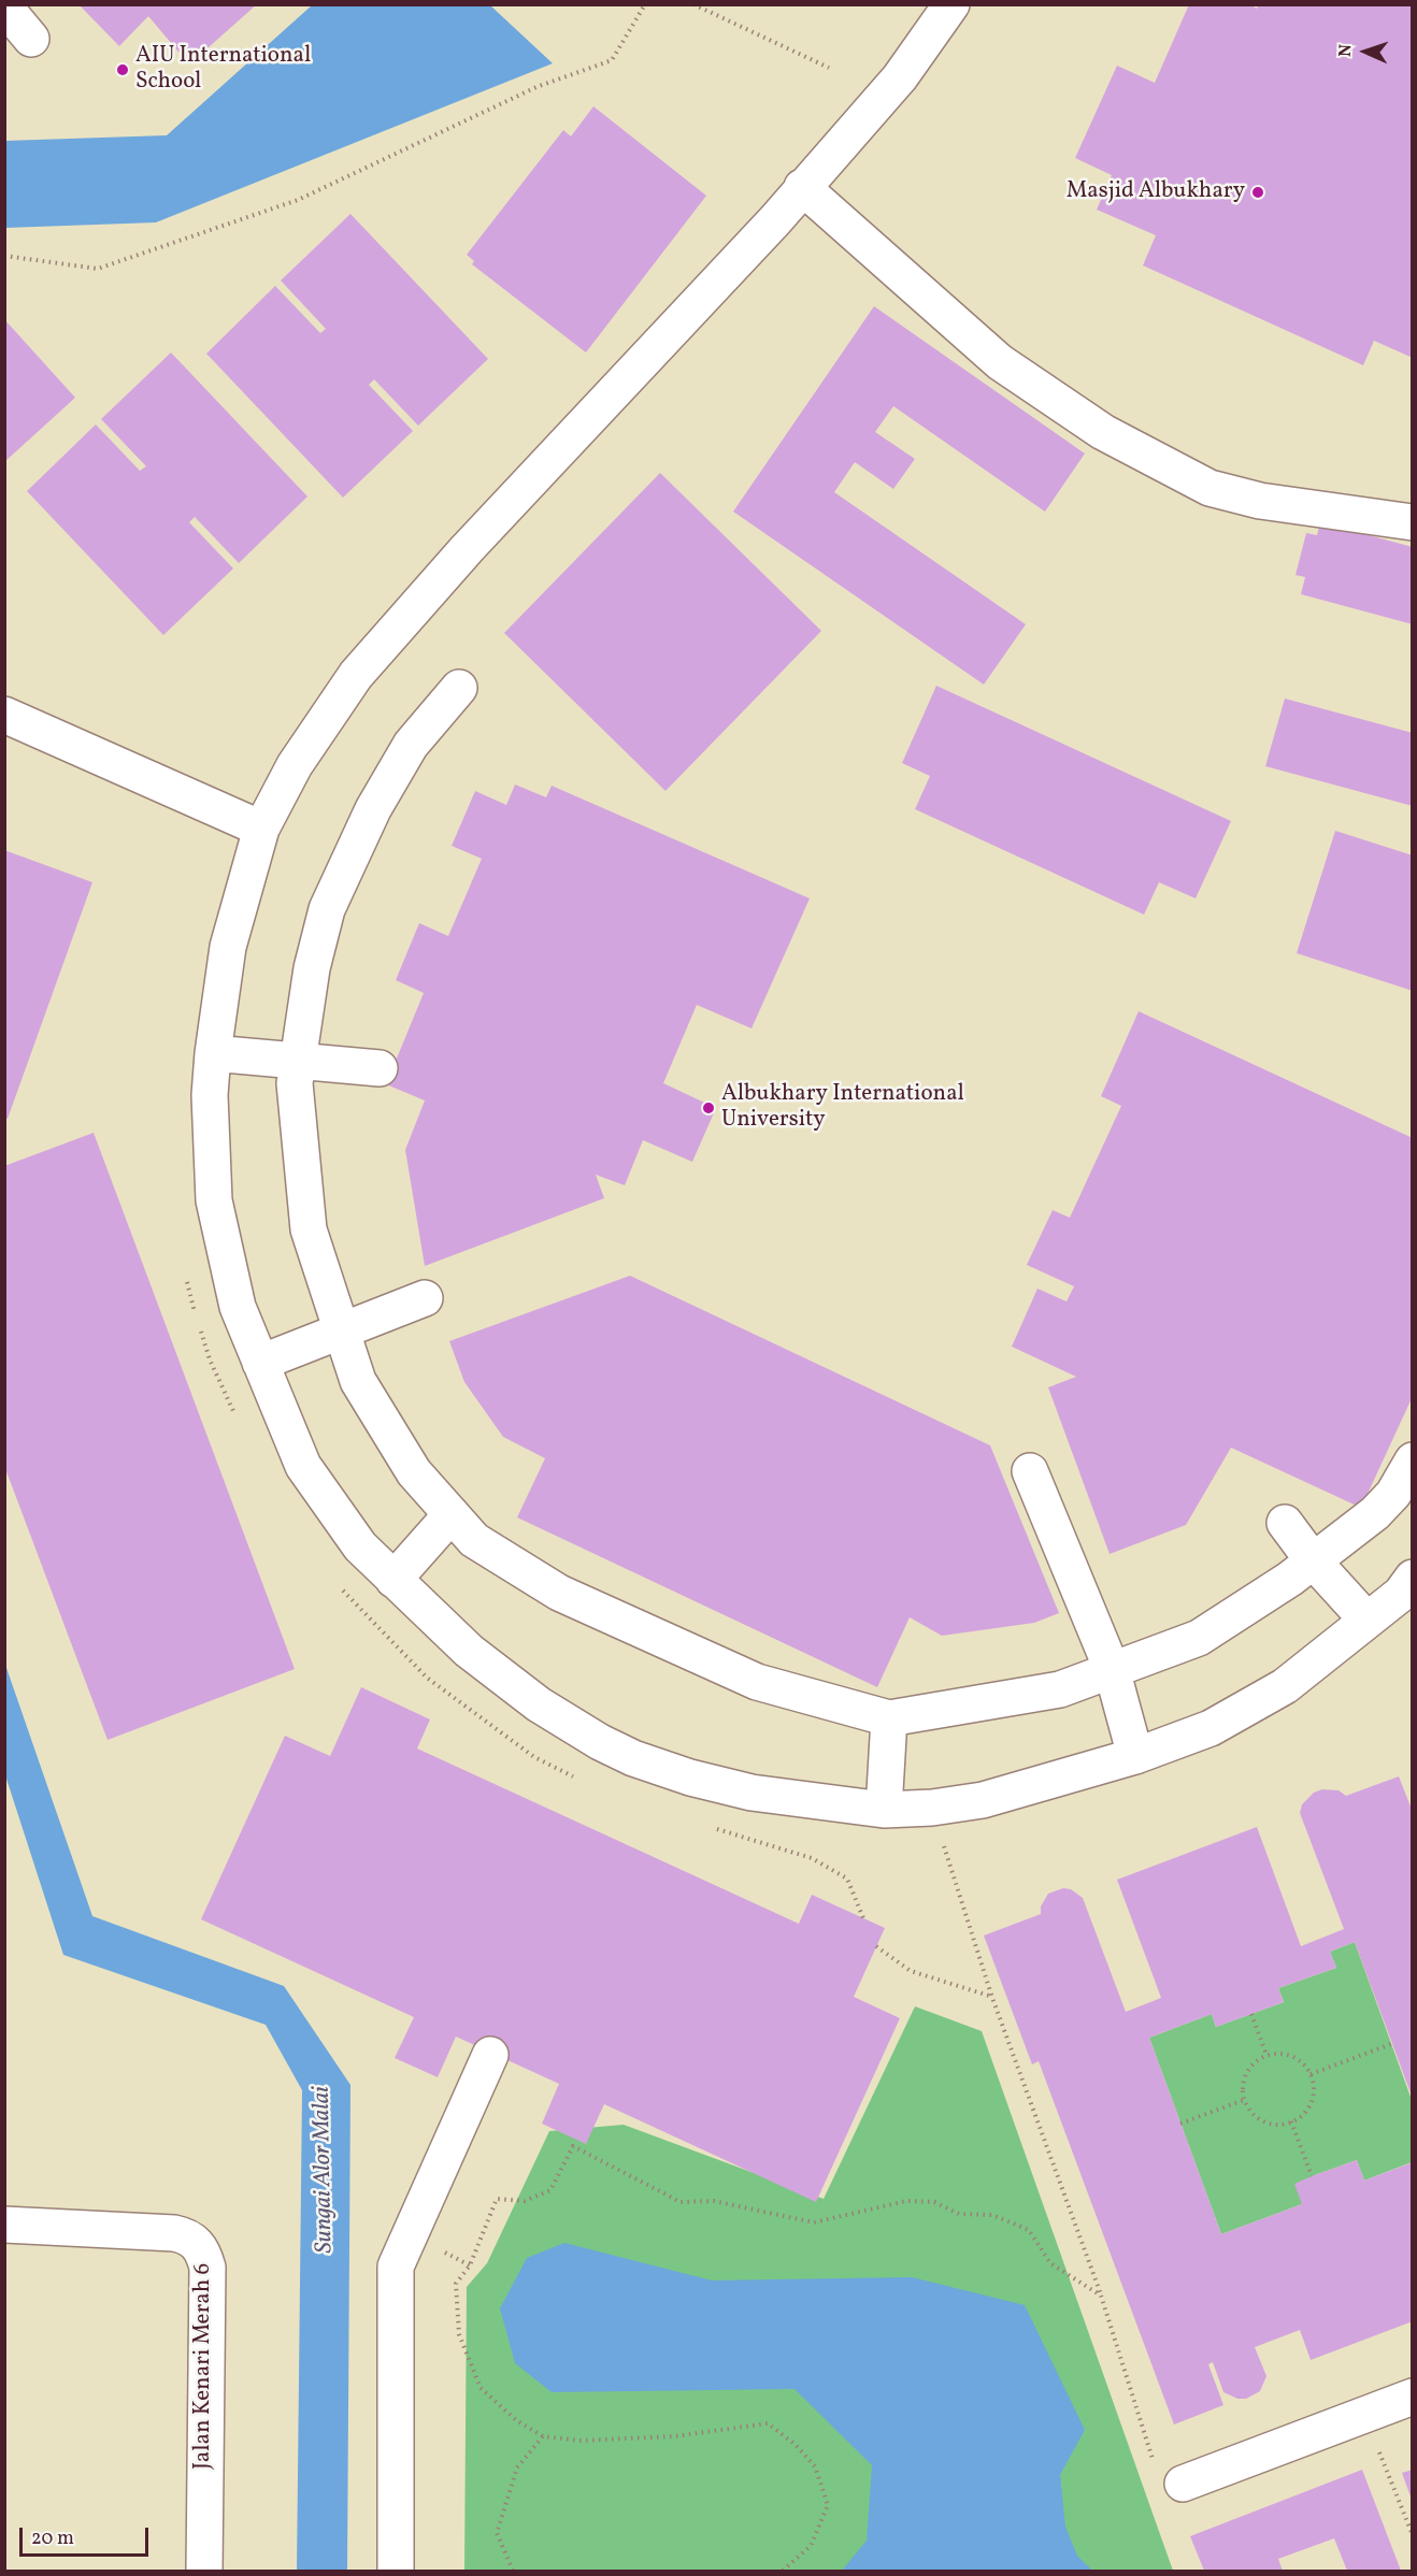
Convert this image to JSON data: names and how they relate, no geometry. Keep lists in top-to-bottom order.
{
  "streets": {
    "street": ["Jalan Kenari Merah 6"]
  },
  "water": ["Sungai Alor Malai"],
  "places": ["AIU International School", "Masjid Albukhary", "Albukhary International University"],
  "scale_bar": "20 m",
  "north": "left"
}
